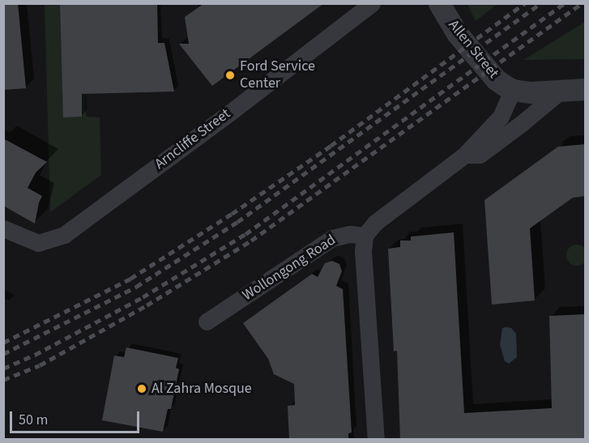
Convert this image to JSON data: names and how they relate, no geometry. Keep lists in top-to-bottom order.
{
  "streets": {
    "street": ["Allen Street", "Arncliffe Street", "Wollongong Road"]
  },
  "places": ["Ford Service Center", "Al Zahra Mosque"],
  "scale_bar": "50 m"
}
